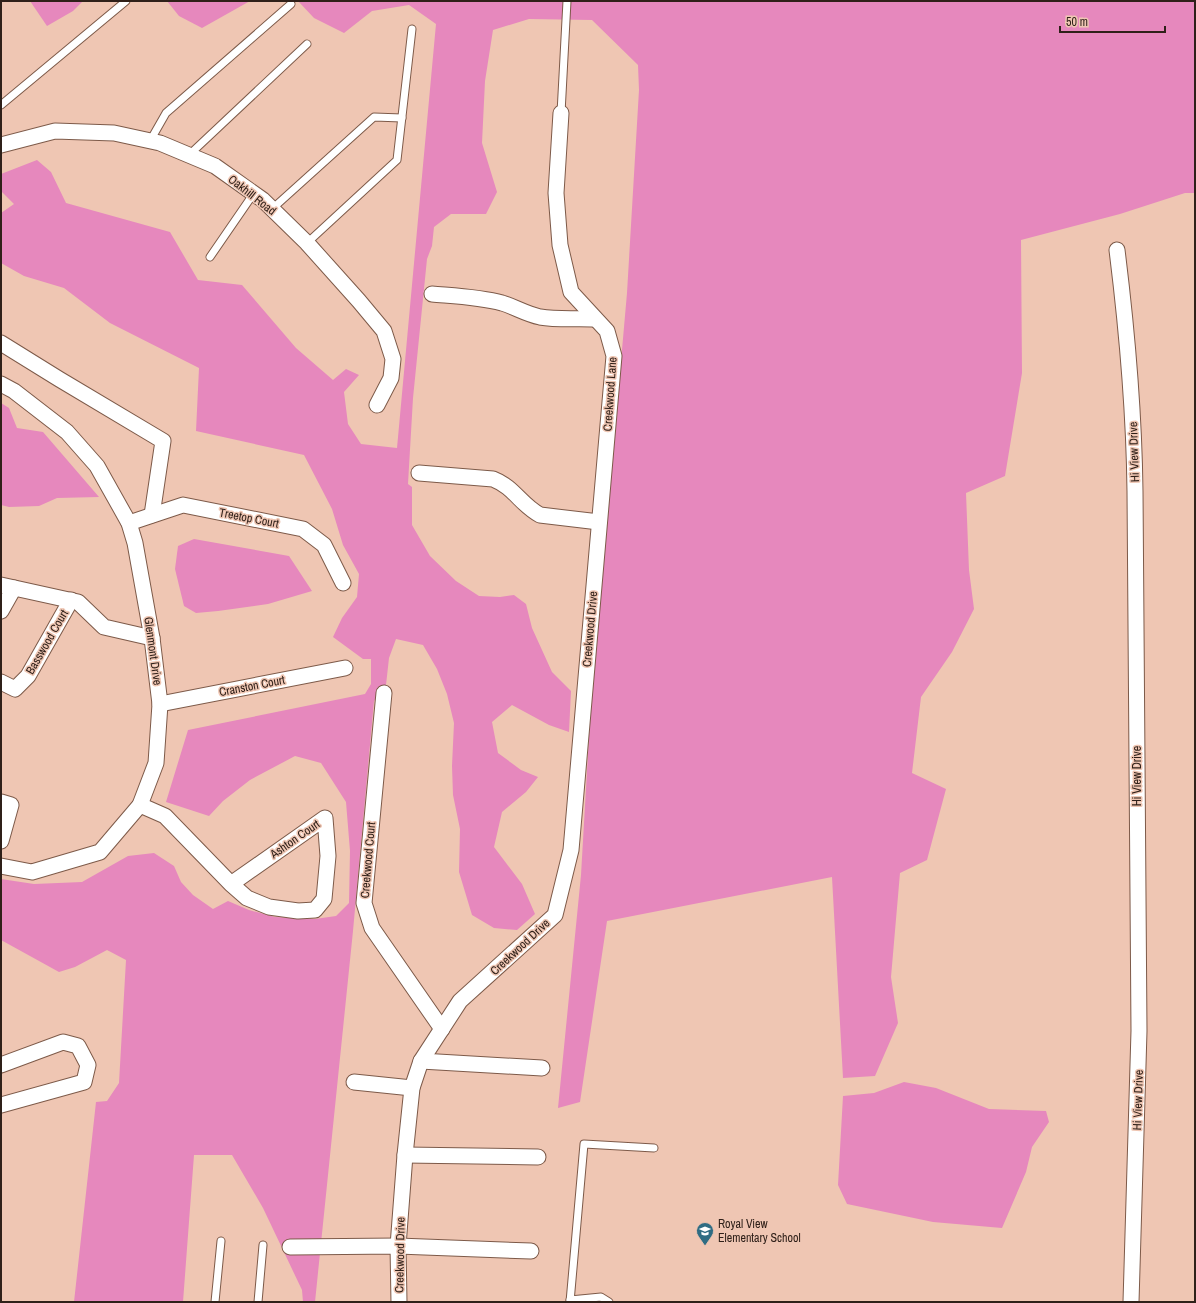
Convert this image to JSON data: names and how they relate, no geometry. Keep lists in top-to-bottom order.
{
  "streets": {
    "street": [
      "Oakhill Road",
      "Creekwood Lane",
      "Hi View Drive",
      "Treetop Court",
      "Creekwood Drive",
      "Basswood Court",
      "Glenmont Drive",
      "Cranston Court",
      "Ashton Court",
      "Creekwood Court"
    ]
  },
  "crossings": [
    ["Creekwood Lane", "Creekwood Drive"],
    ["Treetop Court", "Glenmont Drive"],
    ["Creekwood Drive", "Creekwood Court"],
    ["Basswood Court", "Glenmont Drive"],
    ["Glenmont Drive", "Cranston Court"],
    ["Glenmont Drive", "Ashton Court"]
  ],
  "places": {
    "school or university": ["Royal View Elementary School"]
  },
  "scale_bar": "50 m"
}
